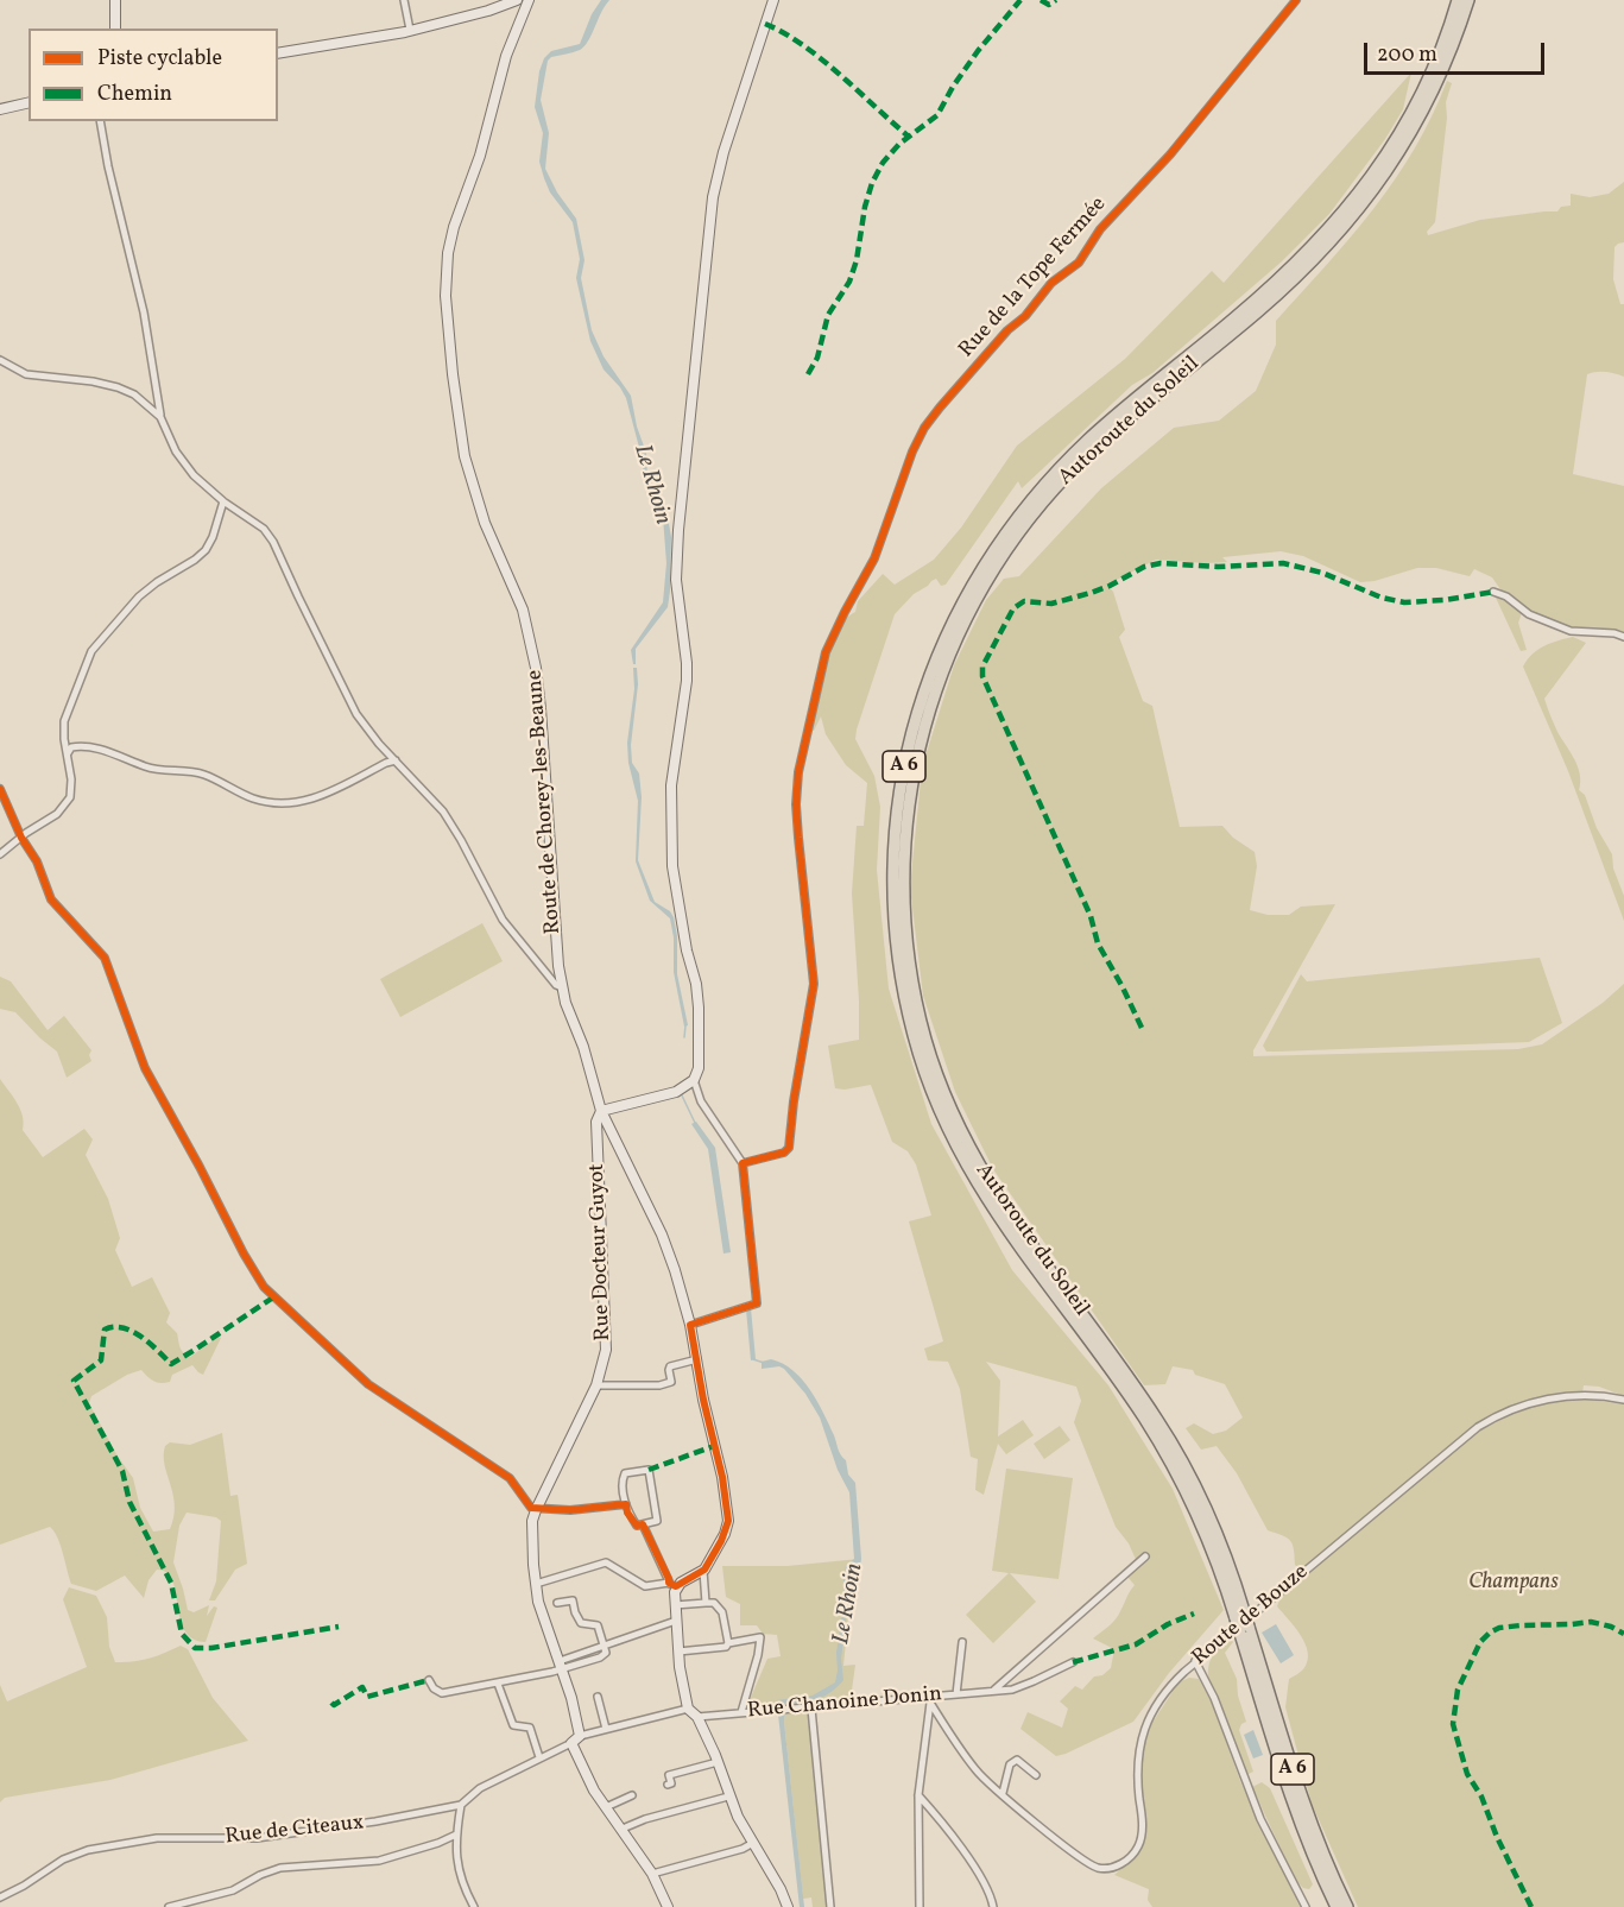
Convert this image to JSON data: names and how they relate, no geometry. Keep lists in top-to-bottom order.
{
  "streets": {
    "highway": ["Autoroute du Soleil", "A 6"],
    "street": [
      "Rue de la Tope Fermée",
      "Route de Chorey-les-Beaune",
      "Rue Docteur Guyot",
      "Route de Bouze",
      "Rue Chanoine Donin",
      "Rue de Citeaux"
    ]
  },
  "crossings": [
    ["Route de Chorey-les-Beaune", "Rue Docteur Guyot"],
    ["Route de Bouze", "Rue Chanoine Donin"]
  ],
  "water": ["Le Rhoin"],
  "parks": ["Champans"],
  "legend": ["Piste cyclable", "Chemin"],
  "scale_bar": "200 m"
}
